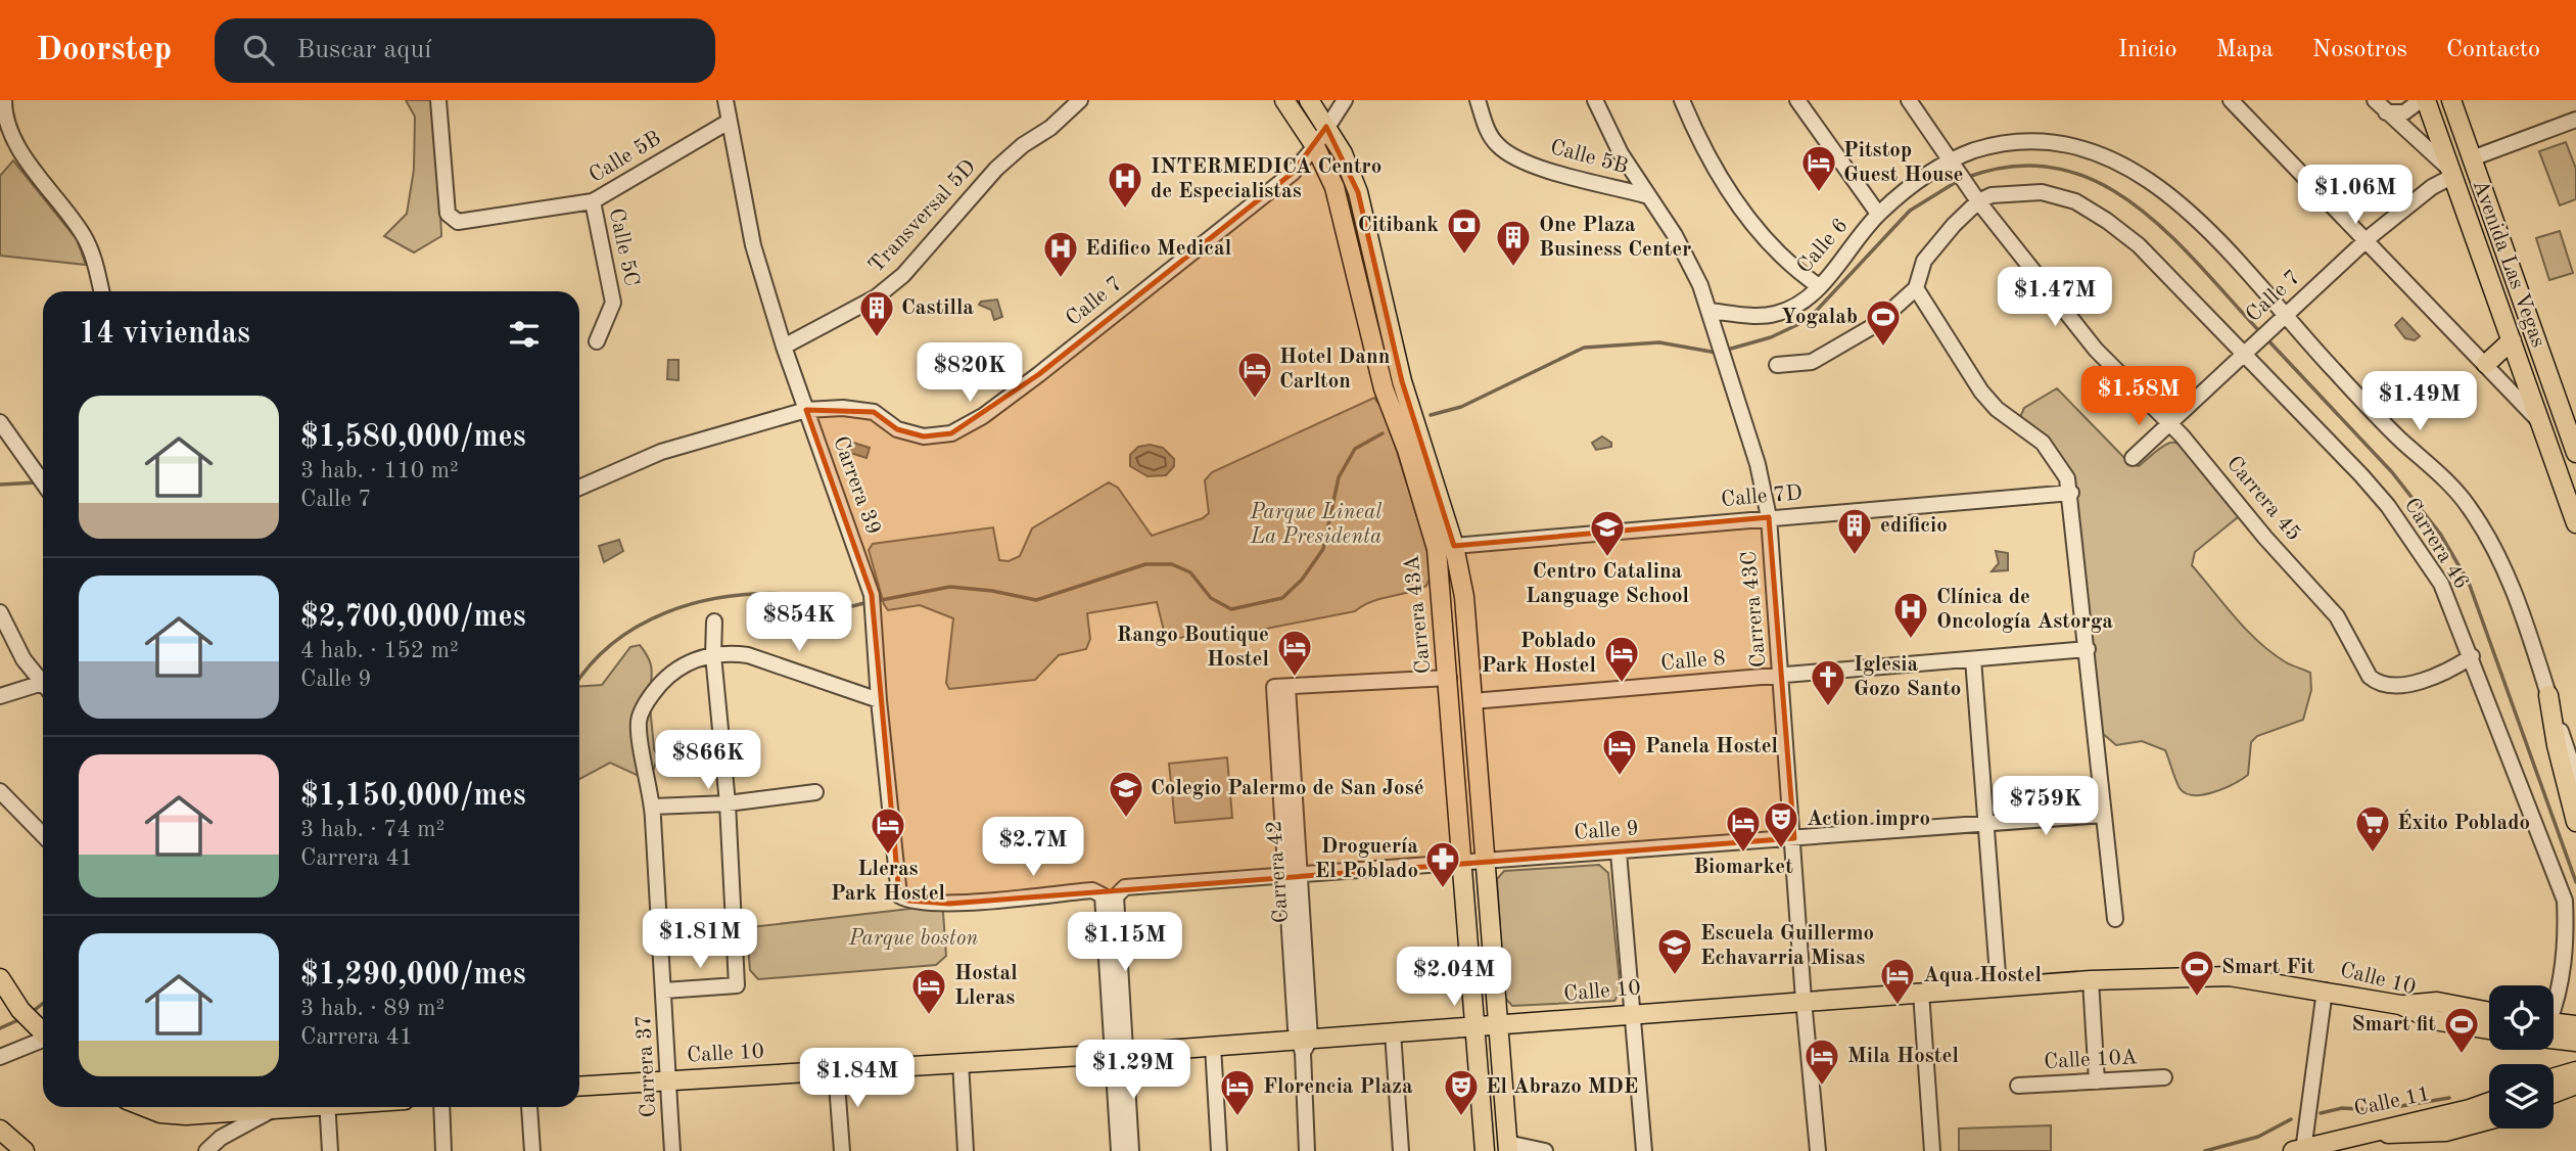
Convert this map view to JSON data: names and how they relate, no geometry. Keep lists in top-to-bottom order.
{
  "streets": {
    "main road": [
      "Avenida Las Vegas",
      "Carrera 43A",
      "Calle 10",
      "Calle 11"
    ],
    "street": [
      "Calle 5B",
      "Transversal 5D",
      "Calle 6",
      "Calle 5C",
      "Calle 7",
      "Carrera 39",
      "Calle 7D",
      "Carrera 45",
      "Carrera 46",
      "Carrera 43C",
      "Calle 8",
      "Calle 9",
      "Carrera 42",
      "Calle 10A",
      "Carrera 37"
    ]
  },
  "crossings": [
    ["Calle 5B", "Calle 5C"],
    ["Calle 5B", "Carrera 39"],
    ["Calle 5B", "Carrera 43C"],
    ["Transversal 5D", "Carrera 39"],
    ["Calle 6", "Carrera 45"],
    ["Calle 6", "Carrera 46"],
    ["Calle 6", "Carrera 43C"],
    ["Avenida Las Vegas", "Calle 7"],
    ["Calle 7", "Carrera 39"],
    ["Calle 7", "Carrera 45"],
    ["Calle 7", "Carrera 46"],
    ["Calle 7", "Carrera 43A"],
    ["Carrera 39", "Calle 9"],
    ["Calle 7D", "Carrera 43C"],
    ["Calle 7D", "Carrera 43A"],
    ["Carrera 45", "Carrera 46"],
    ["Carrera 43C", "Calle 8"],
    ["Carrera 43C", "Calle 9"],
    ["Carrera 43C", "Calle 10"],
    ["Carrera 43A", "Calle 8"],
    ["Carrera 43A", "Calle 9"],
    ["Carrera 43A", "Carrera 42"],
    ["Carrera 43A", "Calle 10"],
    ["Calle 9", "Carrera 42"],
    ["Carrera 42", "Calle 10"],
    ["Calle 10", "Carrera 37"]
  ],
  "parks": ["Parque Lineal La Presidenta", "Parque boston"],
  "places": {
    "hotel": [
      "Pitstop Guest House",
      "Hotel Dann Carlton",
      "Rango Boutique Hostel",
      "Poblado Park Hostel",
      "Panela Hostel",
      "Biomarket",
      "Lleras Park Hostel",
      "Aqua Hostel",
      "Hostal Lleras",
      "Mila Hostel",
      "Florencia Plaza"
    ],
    "hospital": ["INTERMEDICA Centro de Especialistas", "Edifico Medical", "Clínica de Oncología Astorga"],
    "bank": ["Citibank"],
    "building": ["One Plaza Business Center", "Castilla", "edificio"],
    "sports": ["Yogalab", "Smart Fit", "Smart fit"],
    "school or university": ["Centro Catalina Language School", "Colegio Palermo de San José", "Escuela Guillermo Echavarria Misas"],
    "church": ["Iglesia Gozo Santo"],
    "theatre": ["Action impro", "El Abrazo MDE"],
    "supermarket": ["Éxito Poblado"],
    "pharmacy": ["Droguería El Poblado"]
  },
  "page": {
    "header": "Doorstep",
    "search": "Buscar aquí",
    "nav": [
      "Inicio",
      "Mapa",
      "Nosotros",
      "Contacto"
    ],
    "price": [
      "$1.06M",
      "$1.47M",
      "$820K",
      "$1.58M",
      "$1.49M",
      "$854K",
      "$866K",
      "$759K",
      "$2.7M",
      "$1.81M",
      "$1.15M",
      "$2.04M",
      "$1.29M",
      "$1.84M"
    ],
    "heading": "14 viviendas",
    "list": [
      {
        "name": "$1,580,000/mes",
        "note": "3 hab. · 110 m² · Calle 7"
      },
      {
        "name": "$2,700,000/mes",
        "note": "4 hab. · 152 m² · Calle 9"
      },
      {
        "name": "$1,150,000/mes",
        "note": "3 hab. · 74 m² · Carrera 41"
      },
      {
        "name": "$1,290,000/mes",
        "note": "3 hab. · 89 m² · Carrera 41"
      }
    ]
  }
}
